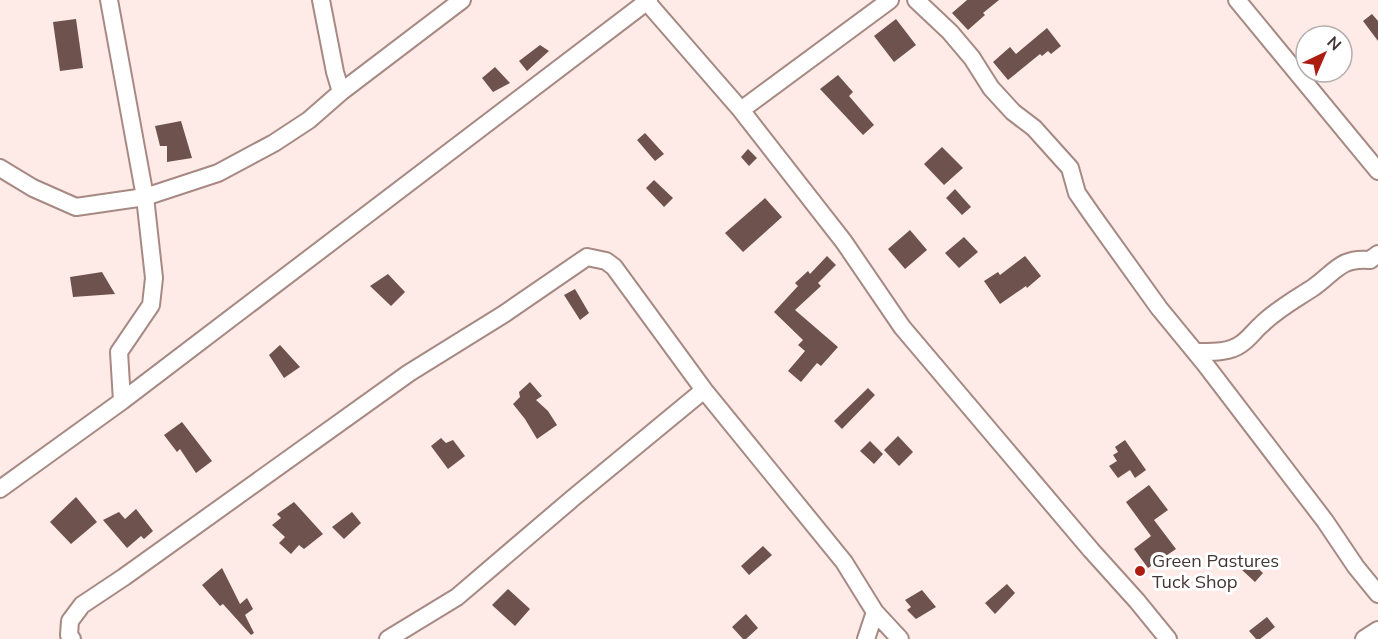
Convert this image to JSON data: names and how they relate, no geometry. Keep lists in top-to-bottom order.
{
  "places": ["Green Pastures Tuck Shop"],
  "north": "top right"
}
